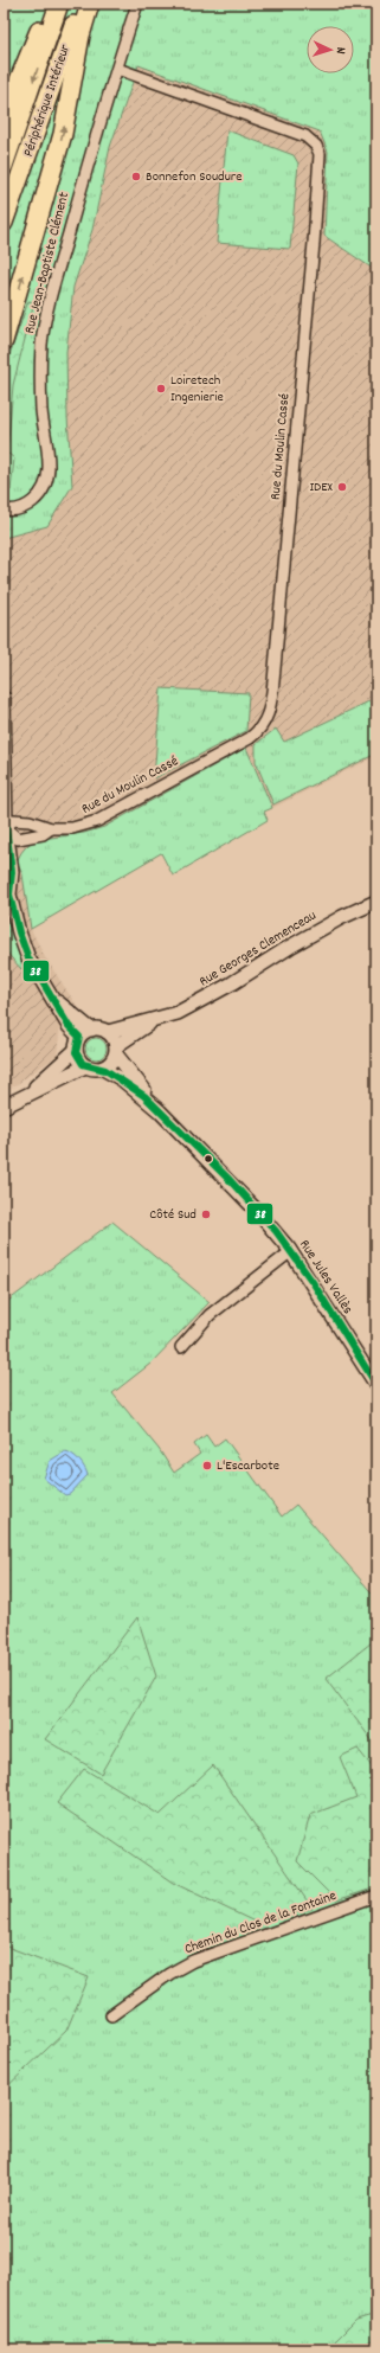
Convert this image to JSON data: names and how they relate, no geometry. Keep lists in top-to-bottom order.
{
  "streets": {
    "highway": ["Périphérique Intérieur"],
    "street": [
      "Rue Jean-Baptiste Clément",
      "Rue du Moulin Cassé",
      "Rue Georges Clemenceau",
      "Rue Jules Vallès",
      "Chemin du Clos de la Fontaine"
    ]
  },
  "crossings": [
    ["Rue Jean-Baptiste Clément", "Rue du Moulin Cassé"],
    ["Rue Georges Clemenceau", "Rue Jules Vallès"]
  ],
  "places": [
    "Bonnefon Soudure",
    "Loiretech Ingenierie",
    "IDEX",
    "Côté Sud",
    "L'Escarbote"
  ],
  "lines": ["transit line 38"],
  "north": "right"
}
